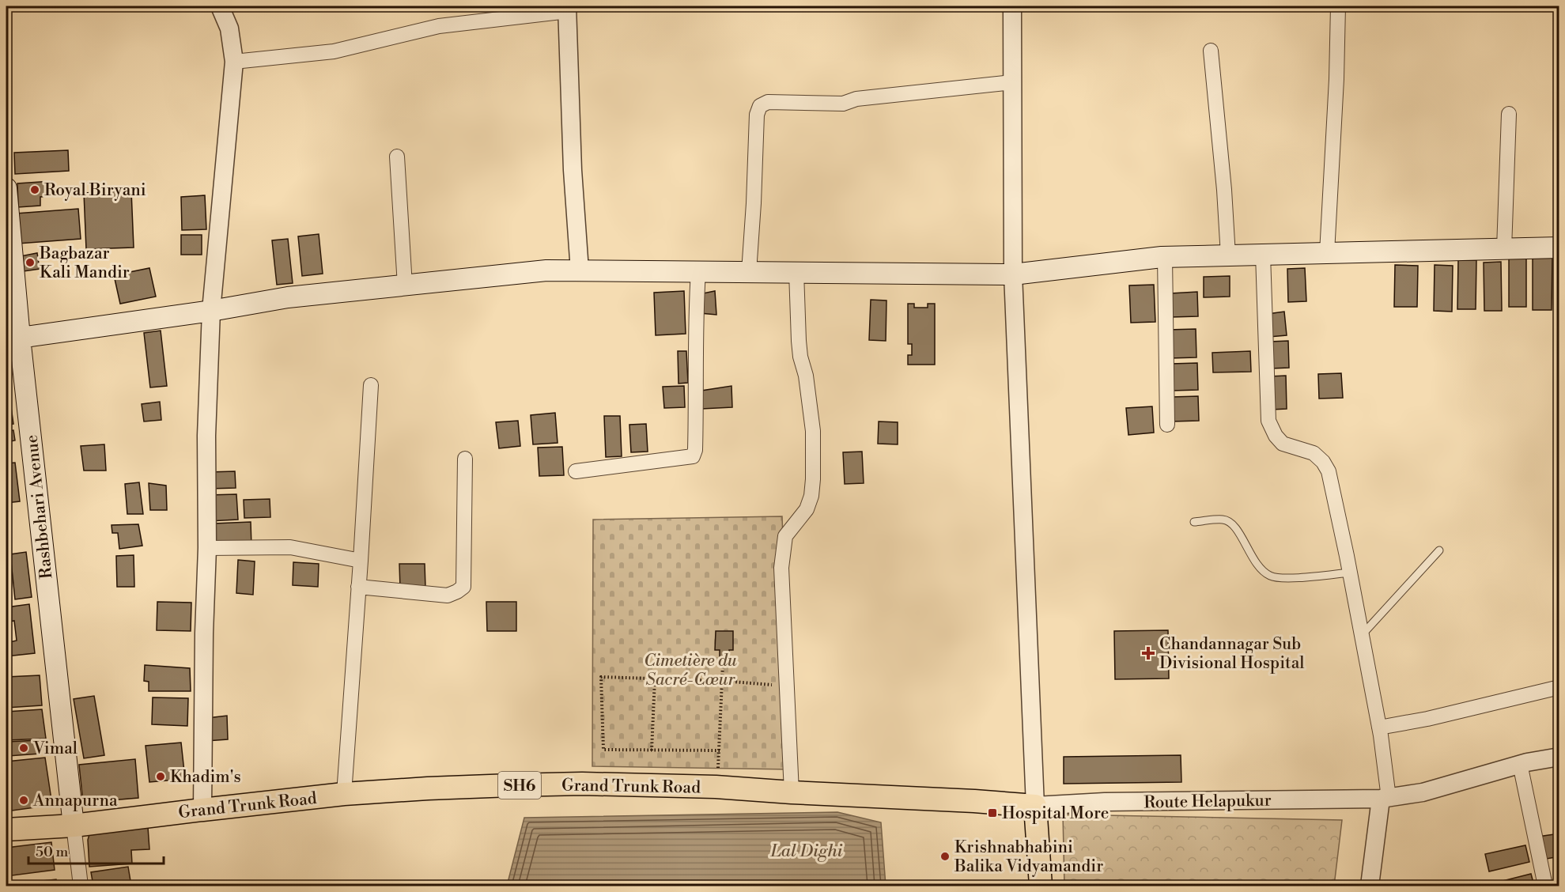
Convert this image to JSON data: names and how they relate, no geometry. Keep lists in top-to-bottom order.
{
  "streets": {
    "main road": ["Rashbehari Avenue", "SH6", "Grand Trunk Road"],
    "street": ["Route Helapukur"]
  },
  "crossings": [
    ["Rashbehari Avenue", "Grand Trunk Road"],
    ["Grand Trunk Road", "Route Helapukur"]
  ],
  "water": ["Lal Dighi"],
  "parks": ["Cimetière du Sacré-Cœur"],
  "places": {
    "other": [
      "Royal Biryani",
      "Bagbazar Kali Mandir",
      "Vimal",
      "Khadim's",
      "Annapurna",
      "Krishnabhabini Balika Vidyamandir"
    ],
    "health": ["Chandannagar Sub Divisional Hospital"],
    "transit": ["Hospital More"]
  },
  "scale_bar": "50 m"
}
